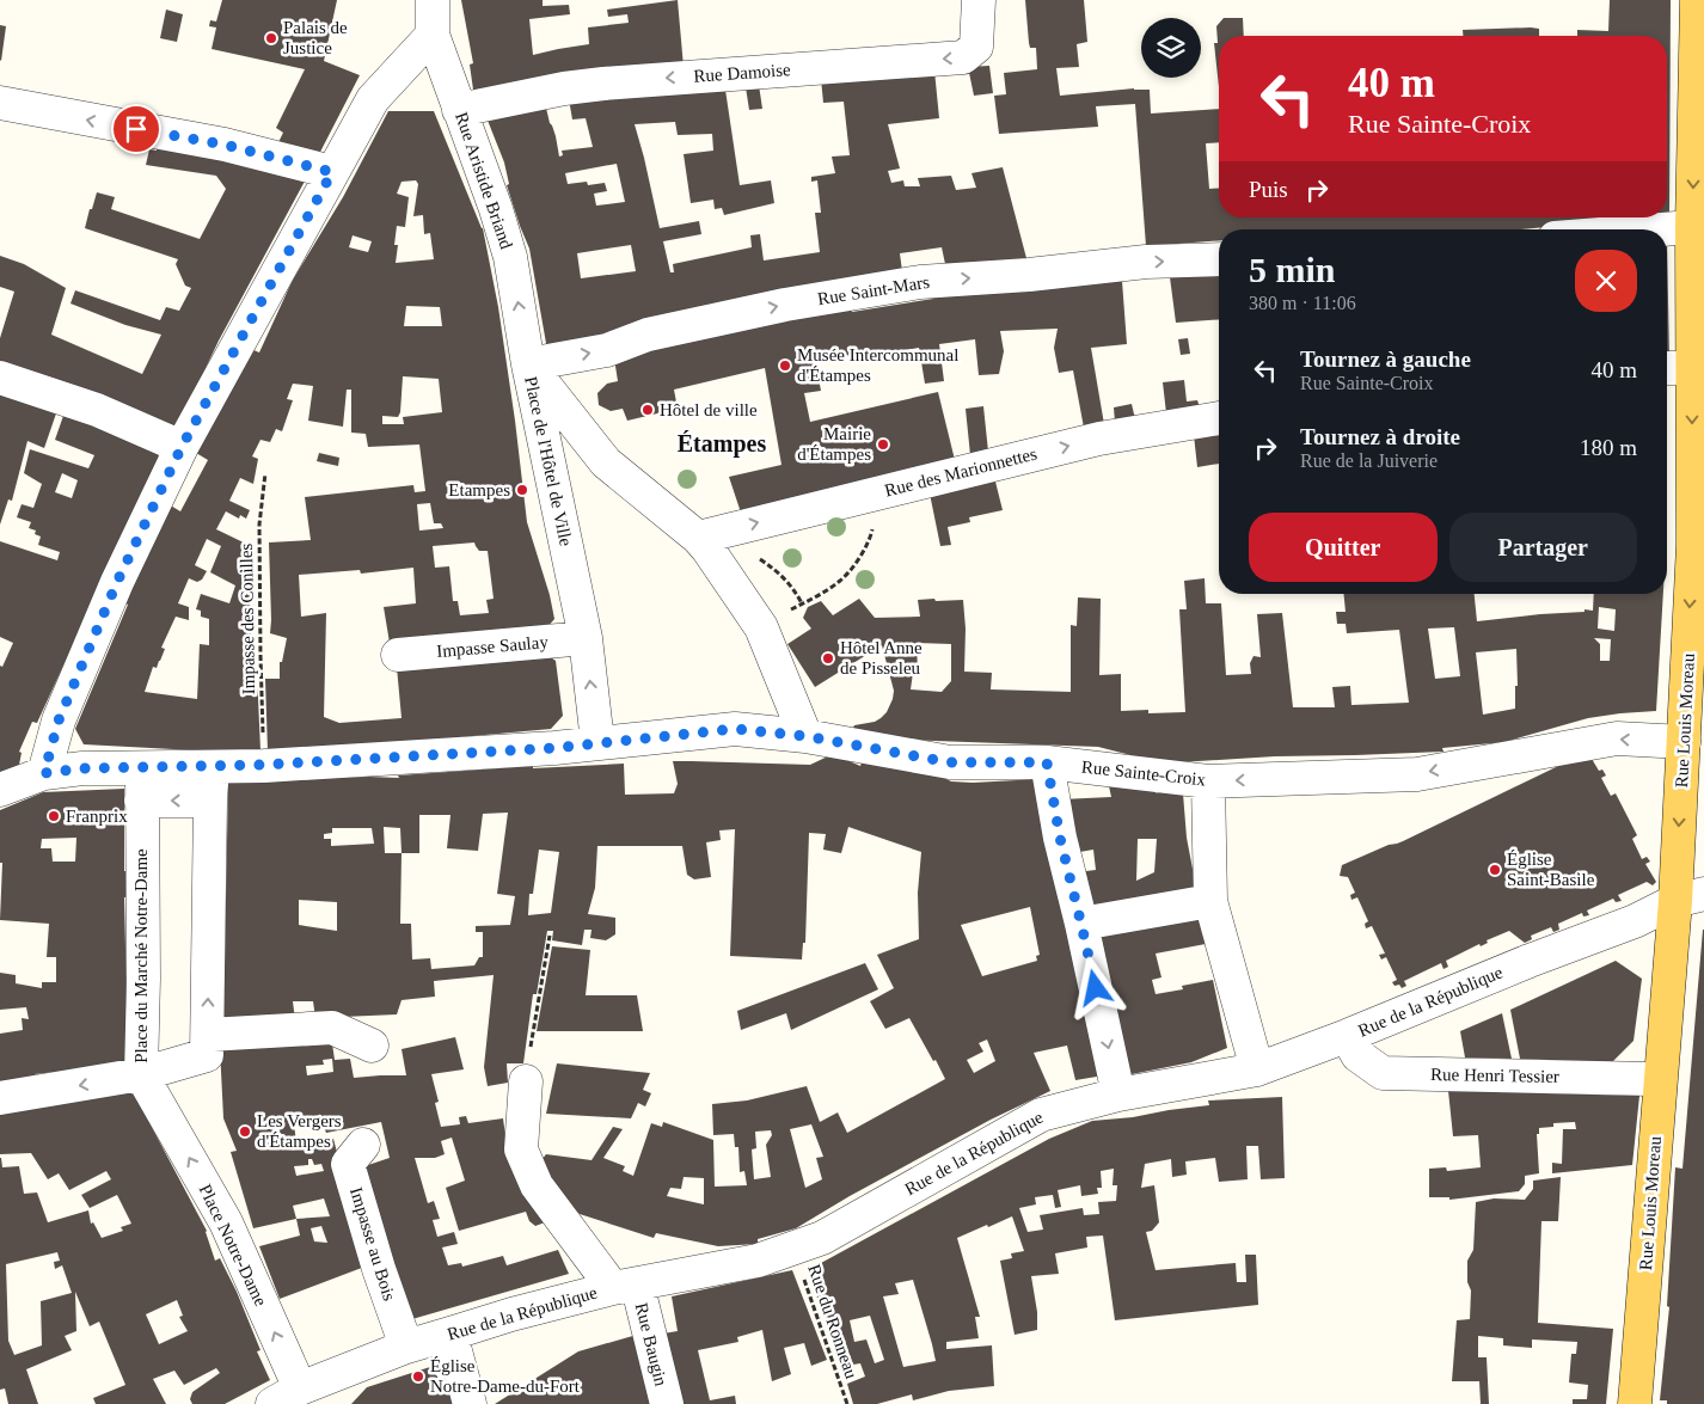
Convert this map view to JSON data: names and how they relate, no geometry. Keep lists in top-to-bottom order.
{
  "streets": {
    "main road": ["Rue Louis Moreau"],
    "street": [
      "Rue Damoise",
      "Rue Aristide Briand",
      "Rue Saint-Mars",
      "Place de l'Hôtel de Ville",
      "Rue des Marionnettes",
      "Impasse Saulay",
      "Rue Sainte-Croix",
      "Place du Marché Notre-Dame",
      "Rue de la République",
      "Rue Henri Tessier",
      "Impasse au Bois",
      "Place Notre-Dame",
      "Rue Baugin"
    ],
    "path": ["Impasse des Conilles", "Rue du Ronneau"]
  },
  "crossings": [
    ["Rue Damoise", "Rue Aristide Briand"],
    ["Rue Aristide Briand", "Rue Saint-Mars"],
    ["Rue Aristide Briand", "Place de l'Hôtel de Ville"],
    ["Rue Saint-Mars", "Place de l'Hôtel de Ville"],
    ["Place de l'Hôtel de Ville", "Rue des Marionnettes"],
    ["Place de l'Hôtel de Ville", "Impasse Saulay"],
    ["Place de l'Hôtel de Ville", "Rue Sainte-Croix"],
    ["Impasse des Conilles", "Rue Sainte-Croix"],
    ["Rue Louis Moreau", "Rue Sainte-Croix"],
    ["Rue Louis Moreau", "Rue de la République"],
    ["Rue Louis Moreau", "Rue Henri Tessier"],
    ["Rue Sainte-Croix", "Place du Marché Notre-Dame"],
    ["Place du Marché Notre-Dame", "Place Notre-Dame"],
    ["Rue de la République", "Rue Henri Tessier"],
    ["Rue de la République", "Impasse au Bois"],
    ["Rue de la République", "Place Notre-Dame"],
    ["Rue de la République", "Rue du Ronneau"],
    ["Rue de la République", "Rue Baugin"]
  ],
  "one_way": [
    "Rue Damoise",
    "Rue Aristide Briand",
    "Rue Saint-Mars",
    "Rue des Marionnettes",
    "Rue Louis Moreau",
    "Place Notre-Dame"
  ],
  "districts": ["Étampes"],
  "places": [
    "Palais de Justice",
    "Musée Intercommunal d'Étampes",
    "Hôtel de ville",
    "Mairie d'Étampes",
    "Etampes",
    "Hôtel Anne de Pisseleu",
    "Franprix",
    "Église Saint-Basile",
    "Les Vergers d'Étampes",
    "Église Notre-Dame-du-Fort"
  ],
  "page": {
    "turn": ["40 m", "Rue Sainte-Croix"],
    "then": "Puis",
    "heading": ["5 min", "380 m · 11:06"],
    "list": [
      {
        "name": "Tournez à gauche",
        "note": "Rue Sainte-Croix",
        "value": "40 m"
      },
      {
        "name": "Tournez à droite",
        "note": "Rue de la Juiverie",
        "value": "180 m"
      }
    ],
    "buttons": ["Quitter", "Partager"]
  }
}
